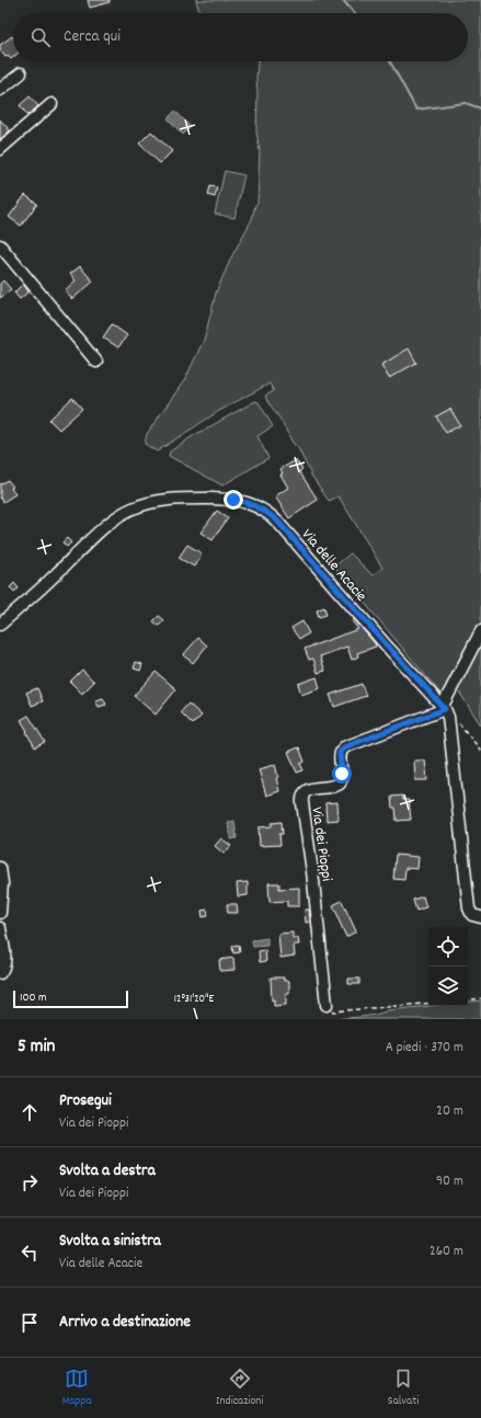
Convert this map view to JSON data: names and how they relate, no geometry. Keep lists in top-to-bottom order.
{
  "streets": {
    "street": ["Via delle Acacie", "Via dei Pioppi"]
  },
  "crossings": [
    ["Via delle Acacie", "Via dei Pioppi"]
  ],
  "scale_bar": "100 m",
  "page": {
    "search": "Cerca qui",
    "scale": "100 m",
    "heading": ["5 min", "A piedi · 370 m"],
    "list": [
      ["Prosegui", "Via dei Pioppi", "20 m"],
      ["Svolta a destra", "Via dei Pioppi", "90 m"],
      ["Svolta a sinistra", "Via delle Acacie", "260 m"],
      "Arrivo a destinazione"
    ],
    "nav": ["Mappa", "Indicazioni", "Salvati"]
  },
  "coordinates": ["12°31'20\"E"]
}
